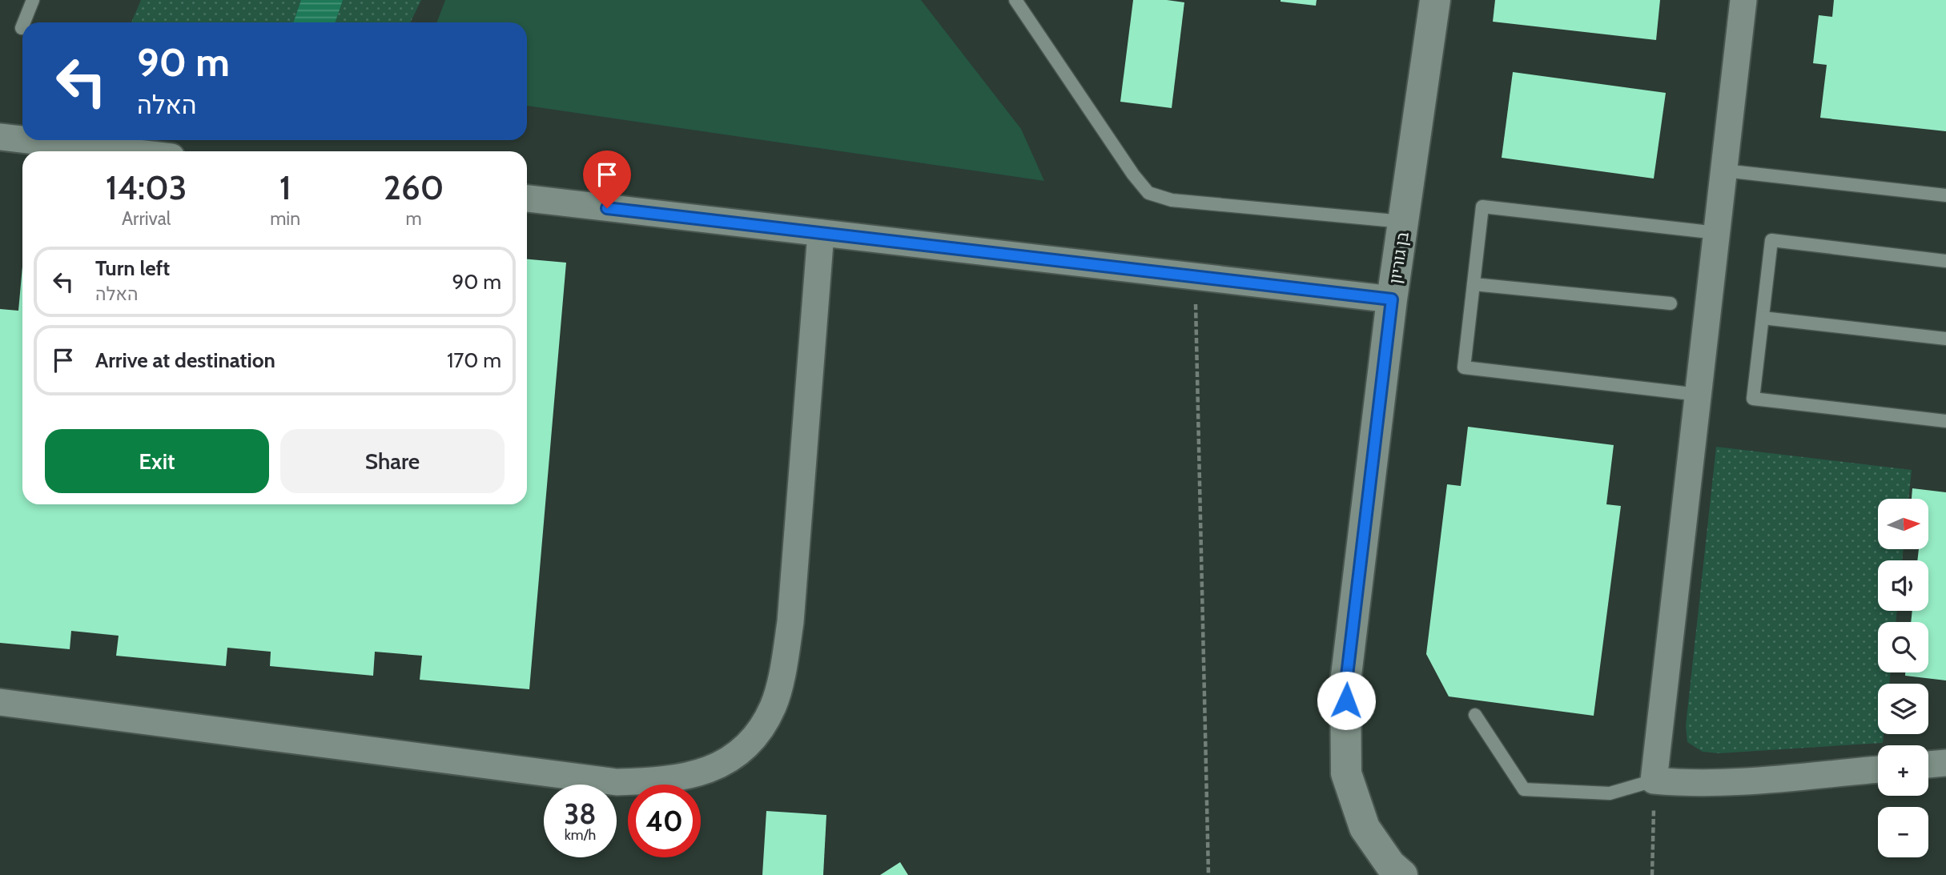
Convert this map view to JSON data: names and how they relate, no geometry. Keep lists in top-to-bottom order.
{
  "streets": {
    "street": ["בן גוריון"]
  },
  "north": "right",
  "page": {
    "turn": ["90 m", "האלה"],
    "eta": [
      "14:03",
      "Arrival",
      "1",
      "min",
      "260",
      "m"
    ],
    "list": [
      {
        "name": "Turn left",
        "note": "האלה",
        "value": "90 m"
      },
      {
        "name": "Arrive at destination",
        "value": "170 m"
      }
    ],
    "buttons": ["Exit", "Share"],
    "map_buttons": ["+", "−"],
    "speed": "38 km/h",
    "limit": "40"
  }
}
